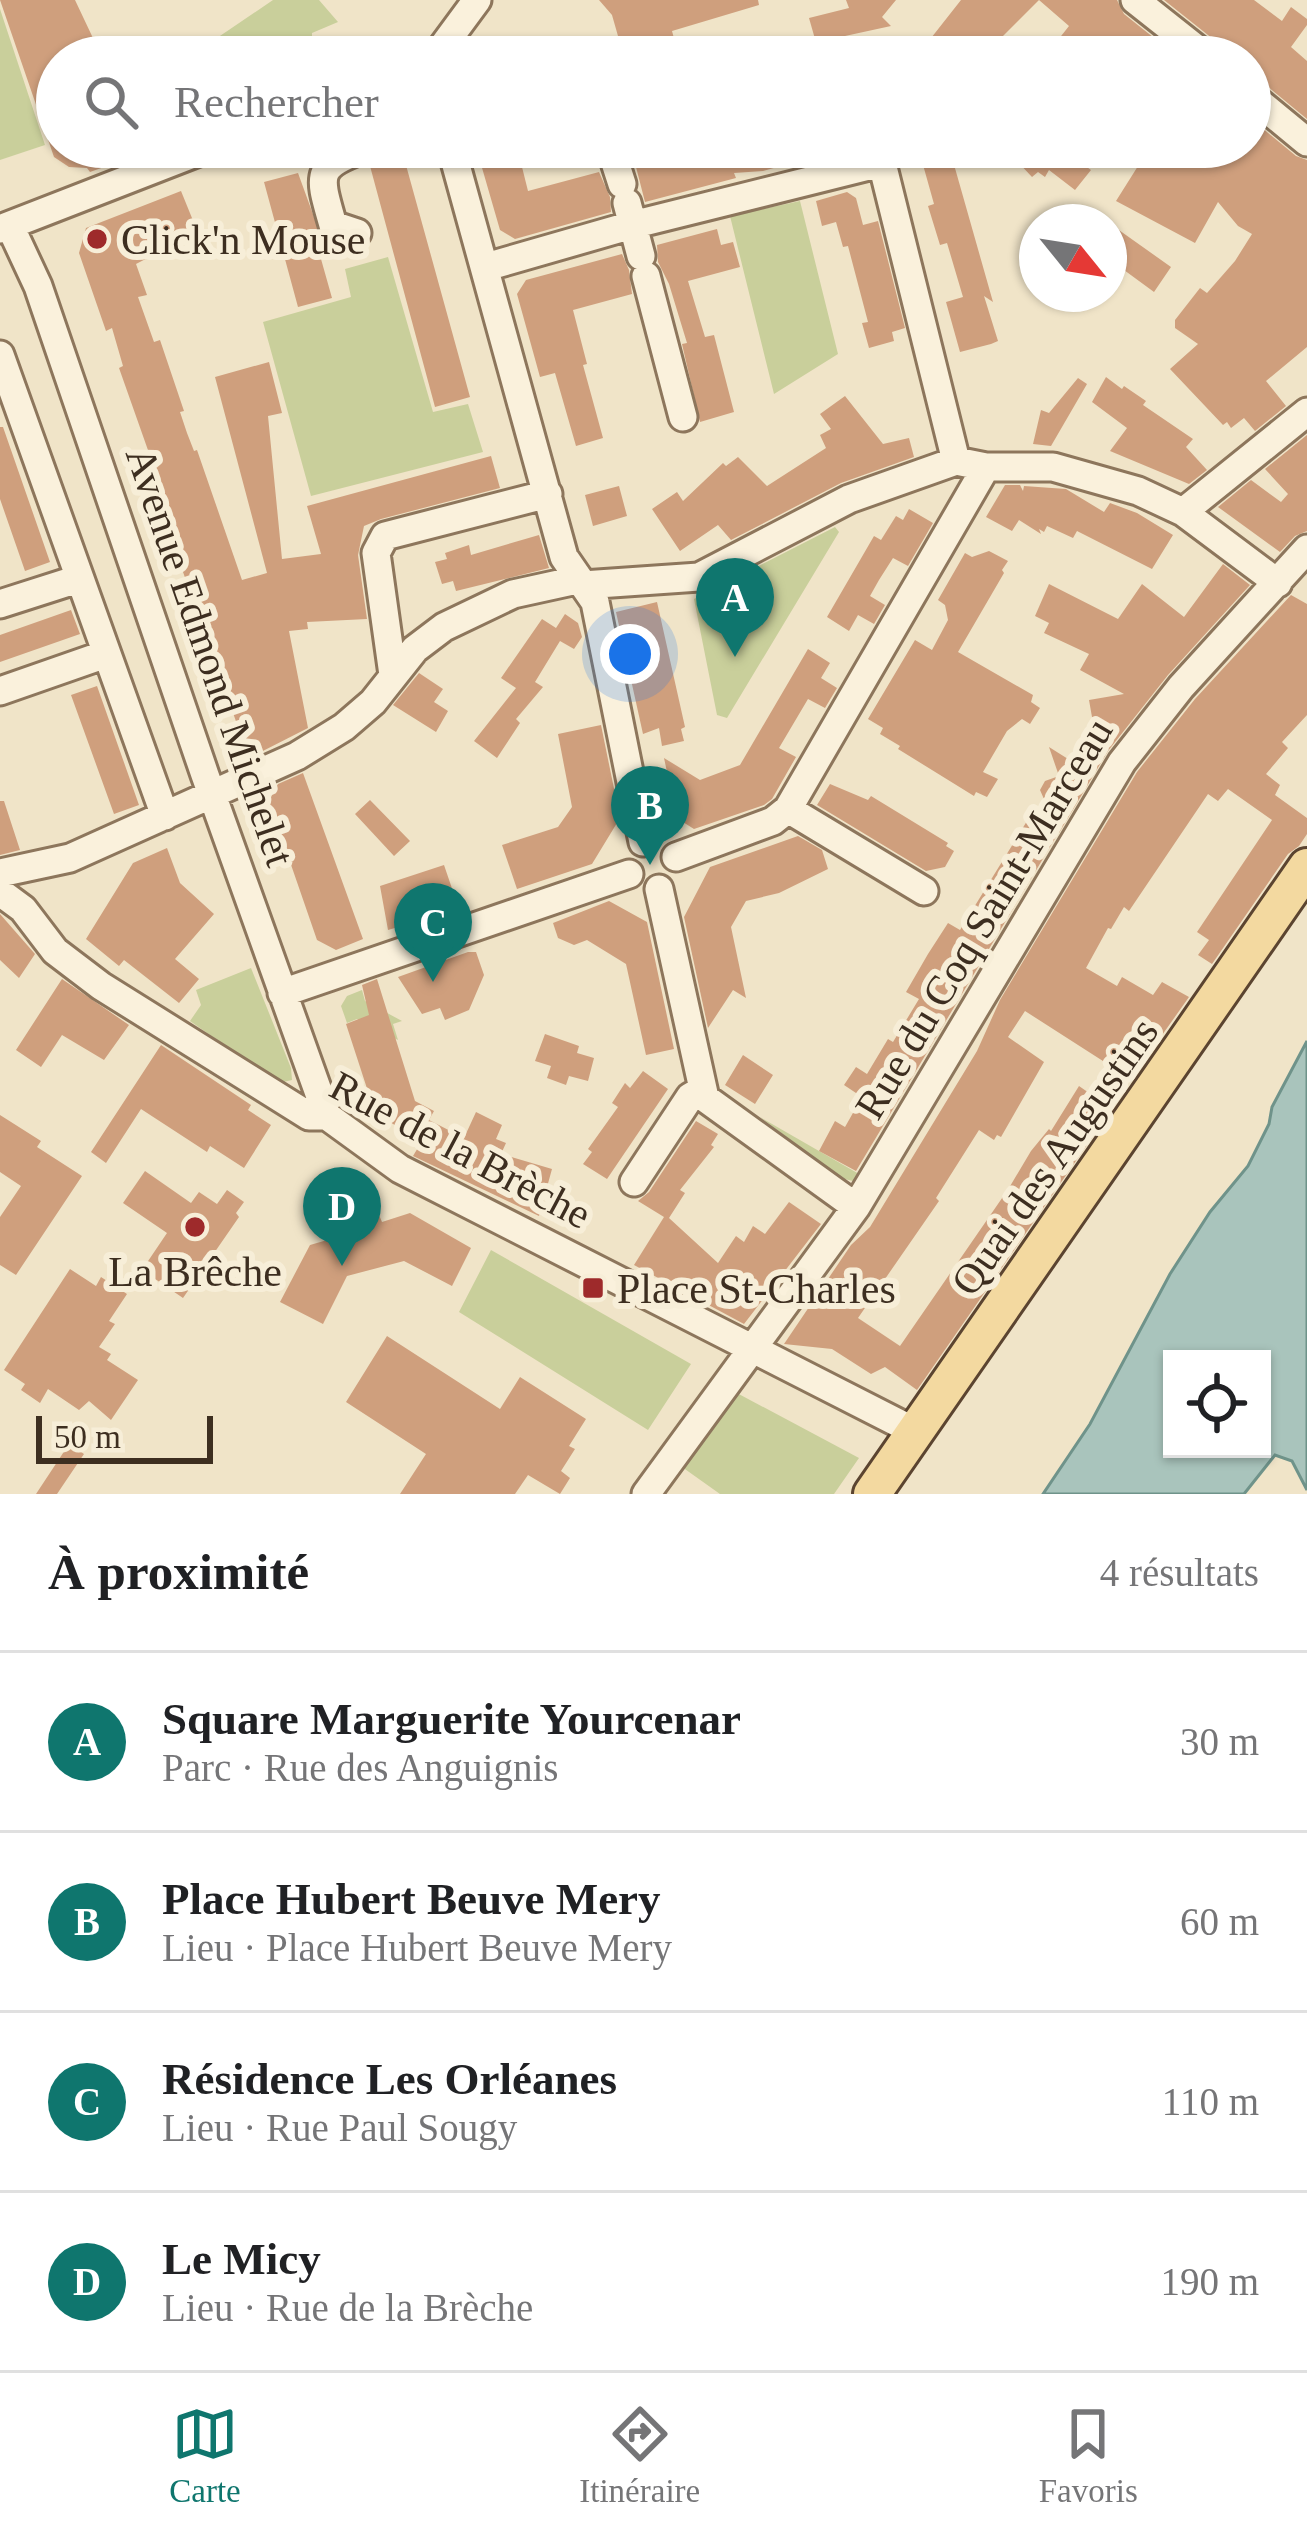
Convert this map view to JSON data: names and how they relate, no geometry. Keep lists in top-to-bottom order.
{
  "streets": {
    "main road": ["Quai des Augustins"],
    "street": ["Avenue Edmond Michelet", "Rue du Coq Saint-Marceau", "Rue de la Brèche"]
  },
  "crossings": [
    ["Avenue Edmond Michelet", "Rue de la Brèche"],
    ["Rue du Coq Saint-Marceau", "Rue de la Brèche"],
    ["Rue de la Brèche", "Quai des Augustins"]
  ],
  "places": {
    "other": ["Click'n Mouse", "La Brêche"],
    "transit": ["Place St-Charles"]
  },
  "scale_bar": "50 m",
  "north": "bottom right",
  "page": {
    "search": "Rechercher",
    "pins": [
      "A",
      "B",
      "C",
      "D"
    ],
    "scale": "50 m",
    "heading": ["À proximité", "4 résultats"],
    "list": [
      {
        "mark": "A",
        "name": "Square Marguerite Yourcenar",
        "note": "Parc · Rue des Anguignis",
        "value": "30 m"
      },
      {
        "mark": "B",
        "name": "Place Hubert Beuve Mery",
        "note": "Lieu · Place Hubert Beuve Mery",
        "value": "60 m"
      },
      {
        "mark": "C",
        "name": "Résidence Les Orléanes",
        "note": "Lieu · Rue Paul Sougy",
        "value": "110 m"
      },
      {
        "mark": "D",
        "name": "Le Micy",
        "note": "Lieu · Rue de la Brèche",
        "value": "190 m"
      }
    ],
    "nav": ["Carte", "Itinéraire", "Favoris"]
  }
}
